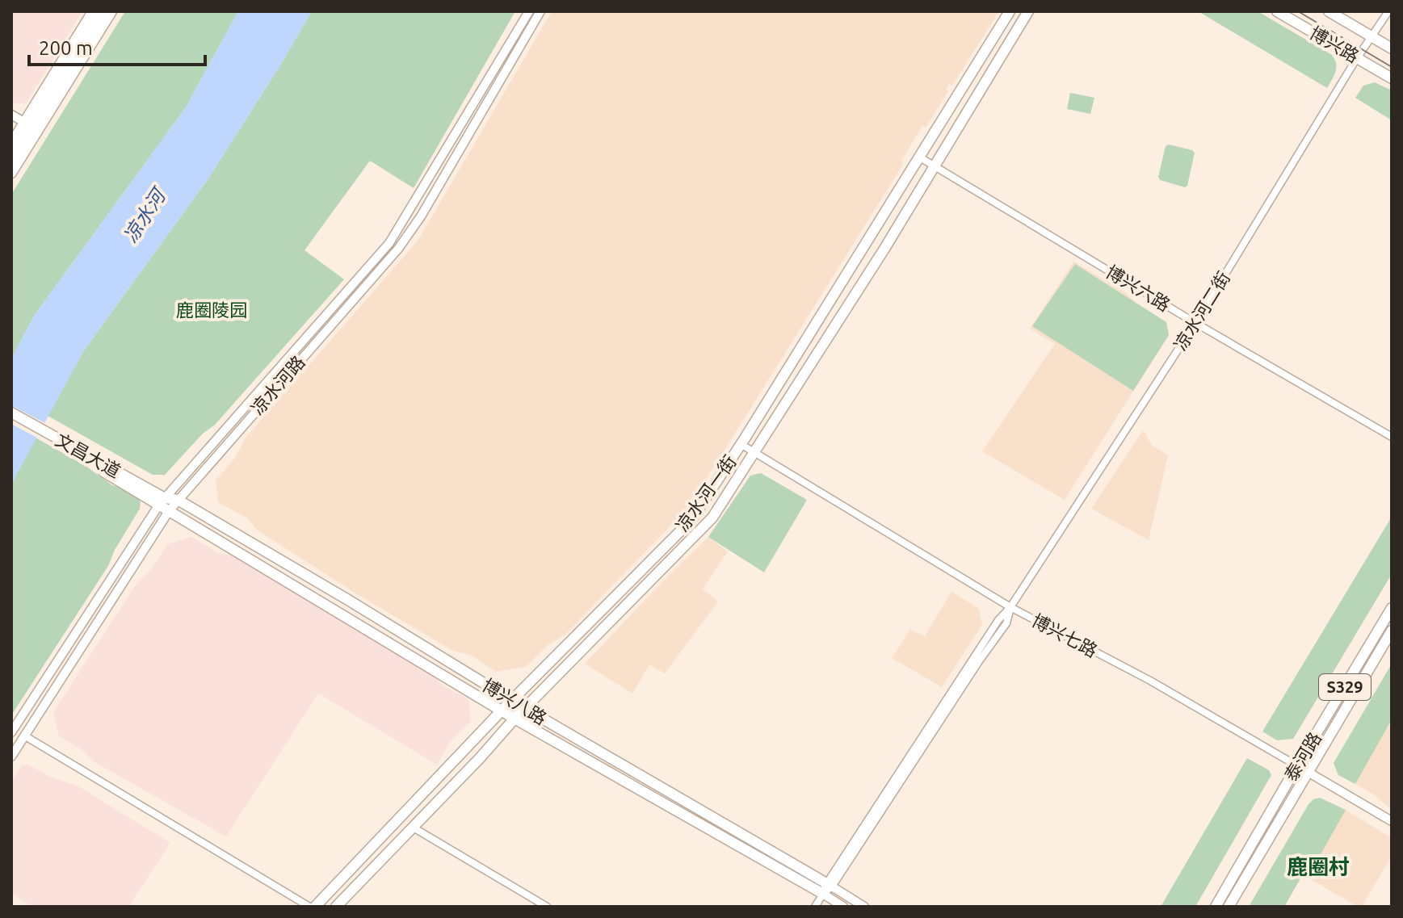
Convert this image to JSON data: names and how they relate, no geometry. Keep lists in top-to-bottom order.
{
  "streets": {
    "main road": [
      "博兴路",
      "文昌大道",
      "凉水河一街",
      "S329",
      "博兴八路",
      "泰河路"
    ],
    "street": [
      "博兴六路",
      "凉水河二街",
      "凉水河路",
      "博兴七路"
    ]
  },
  "crossings": [
    ["博兴路", "凉水河二街"],
    ["博兴六路", "凉水河二街"],
    ["博兴六路", "凉水河一街"],
    ["凉水河二街", "博兴七路"],
    ["凉水河二街", "博兴八路"],
    ["凉水河路", "文昌大道"],
    ["凉水河路", "博兴八路"],
    ["文昌大道", "博兴八路"],
    ["凉水河一街", "博兴七路"],
    ["凉水河一街", "博兴八路"],
    ["博兴七路", "泰河路"]
  ],
  "districts": ["鹿圈村"],
  "water": ["凉水河"],
  "parks": ["鹿圈陵园"],
  "scale_bar": "200 m"
}
